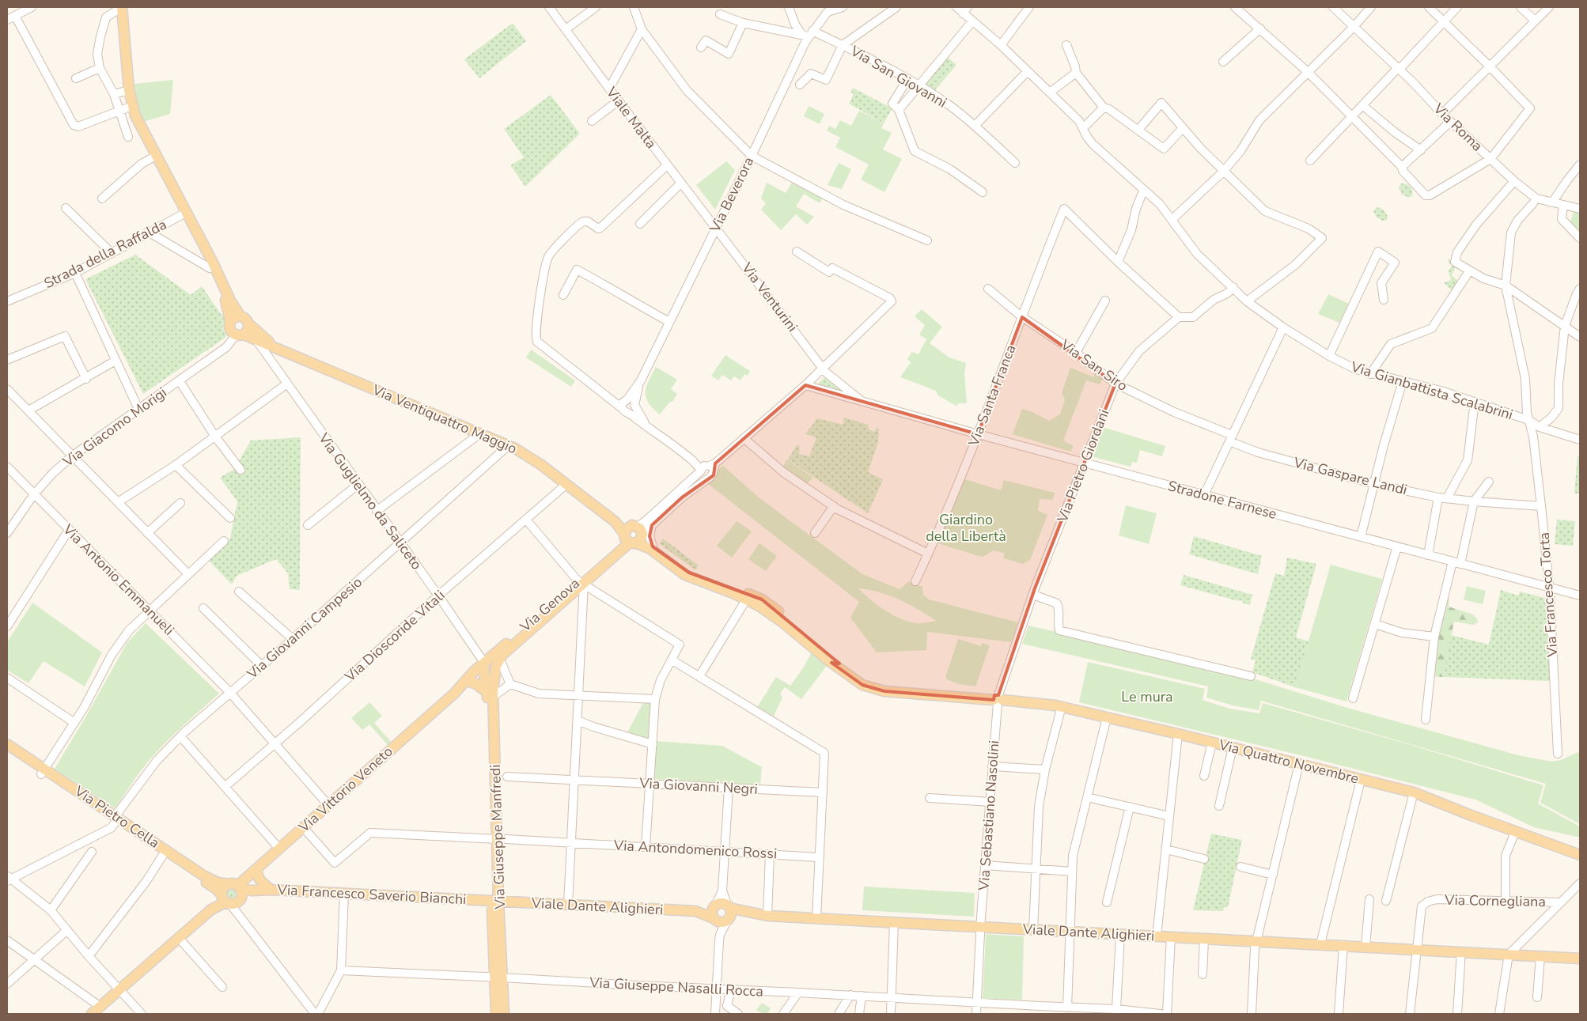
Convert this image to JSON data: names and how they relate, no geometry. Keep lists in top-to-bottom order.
{
  "streets": {
    "main road": [
      "Via Ventiquattro Maggio",
      "Via Genova",
      "Via Quattro Novembre",
      "Via Vittorio Veneto",
      "Via Pietro Cella",
      "Via Giuseppe Manfredi",
      "Via Francesco Saverio Bianchi",
      "Viale Dante Alighieri"
    ],
    "street": [
      "Via San Giovanni",
      "Viale Malta",
      "Via Roma",
      "Via Beverora",
      "Strada della Raffalda",
      "Via Venturini",
      "Via San Siro",
      "Via Gianbattista Scalabrini",
      "Via Santa Franca",
      "Via Giacomo Morigi",
      "Via Pietro Giordani",
      "Via Gaspare Landi",
      "Stradone Farnese",
      "Via Guglielmo da Saliceto",
      "Via Antonio Emmanueli",
      "Via Francesco Torta",
      "Via Giovanni Campesio",
      "Via Dioscoride Vitali",
      "Via Giovanni Negri",
      "Via Sebastiano Nasolini",
      "Via Antondomenico Rossi",
      "Via Cornegliana",
      "Via Giuseppe Nasalli Rocca"
    ]
  },
  "crossings": [
    ["Via San Giovanni", "Via Beverora"],
    ["Viale Malta", "Via Beverora"],
    ["Viale Malta", "Via Venturini"],
    ["Via Beverora", "Via Venturini"],
    ["Strada della Raffalda", "Via Ventiquattro Maggio"],
    ["Via Venturini", "Stradone Farnese"],
    ["Via San Siro", "Via Santa Franca"],
    ["Via San Siro", "Via Pietro Giordani"],
    ["Via San Siro", "Via Gaspare Landi"],
    ["Via Gianbattista Scalabrini", "Via Francesco Torta"],
    ["Via Santa Franca", "Stradone Farnese"],
    ["Via Ventiquattro Maggio", "Via Giacomo Morigi"],
    ["Via Ventiquattro Maggio", "Via Guglielmo da Saliceto"],
    ["Via Ventiquattro Maggio", "Via Genova"],
    ["Via Ventiquattro Maggio", "Via Giovanni Campesio"],
    ["Via Ventiquattro Maggio", "Via Dioscoride Vitali"],
    ["Via Ventiquattro Maggio", "Via Quattro Novembre"],
    ["Via Giacomo Morigi", "Via Antonio Emmanueli"],
    ["Via Pietro Giordani", "Stradone Farnese"],
    ["Via Pietro Giordani", "Via Sebastiano Nasolini"],
    ["Via Gaspare Landi", "Via Francesco Torta"],
    ["Stradone Farnese", "Via Francesco Torta"],
    ["Via Guglielmo da Saliceto", "Via Genova"],
    ["Via Guglielmo da Saliceto", "Via Giovanni Campesio"],
    ["Via Guglielmo da Saliceto", "Via Dioscoride Vitali"],
    ["Via Guglielmo da Saliceto", "Via Vittorio Veneto"],
    ["Via Guglielmo da Saliceto", "Via Giuseppe Manfredi"],
    ["Via Antonio Emmanueli", "Via Giovanni Campesio"],
    ["Via Antonio Emmanueli", "Via Dioscoride Vitali"],
    ["Via Antonio Emmanueli", "Via Vittorio Veneto"],
    ["Via Genova", "Via Quattro Novembre"],
    ["Via Genova", "Via Vittorio Veneto"],
    ["Via Genova", "Via Giuseppe Manfredi"],
    ["Via Giovanni Campesio", "Via Pietro Cella"],
    ["Via Quattro Novembre", "Via Sebastiano Nasolini"],
    ["Via Vittorio Veneto", "Via Pietro Cella"],
    ["Via Vittorio Veneto", "Via Giuseppe Manfredi"],
    ["Via Vittorio Veneto", "Via Antondomenico Rossi"],
    ["Via Vittorio Veneto", "Via Francesco Saverio Bianchi"],
    ["Via Sebastiano Nasolini", "Viale Dante Alighieri"],
    ["Via Sebastiano Nasolini", "Via Giuseppe Nasalli Rocca"],
    ["Via Pietro Cella", "Via Francesco Saverio Bianchi"],
    ["Via Giuseppe Manfredi", "Via Antondomenico Rossi"],
    ["Via Giuseppe Manfredi", "Via Francesco Saverio Bianchi"],
    ["Via Giuseppe Manfredi", "Viale Dante Alighieri"],
    ["Via Giuseppe Manfredi", "Via Giuseppe Nasalli Rocca"],
    ["Via Francesco Saverio Bianchi", "Viale Dante Alighieri"],
    ["Via Cornegliana", "Viale Dante Alighieri"]
  ],
  "parks": ["Giardino della Libertà", "Le mura"]
}
